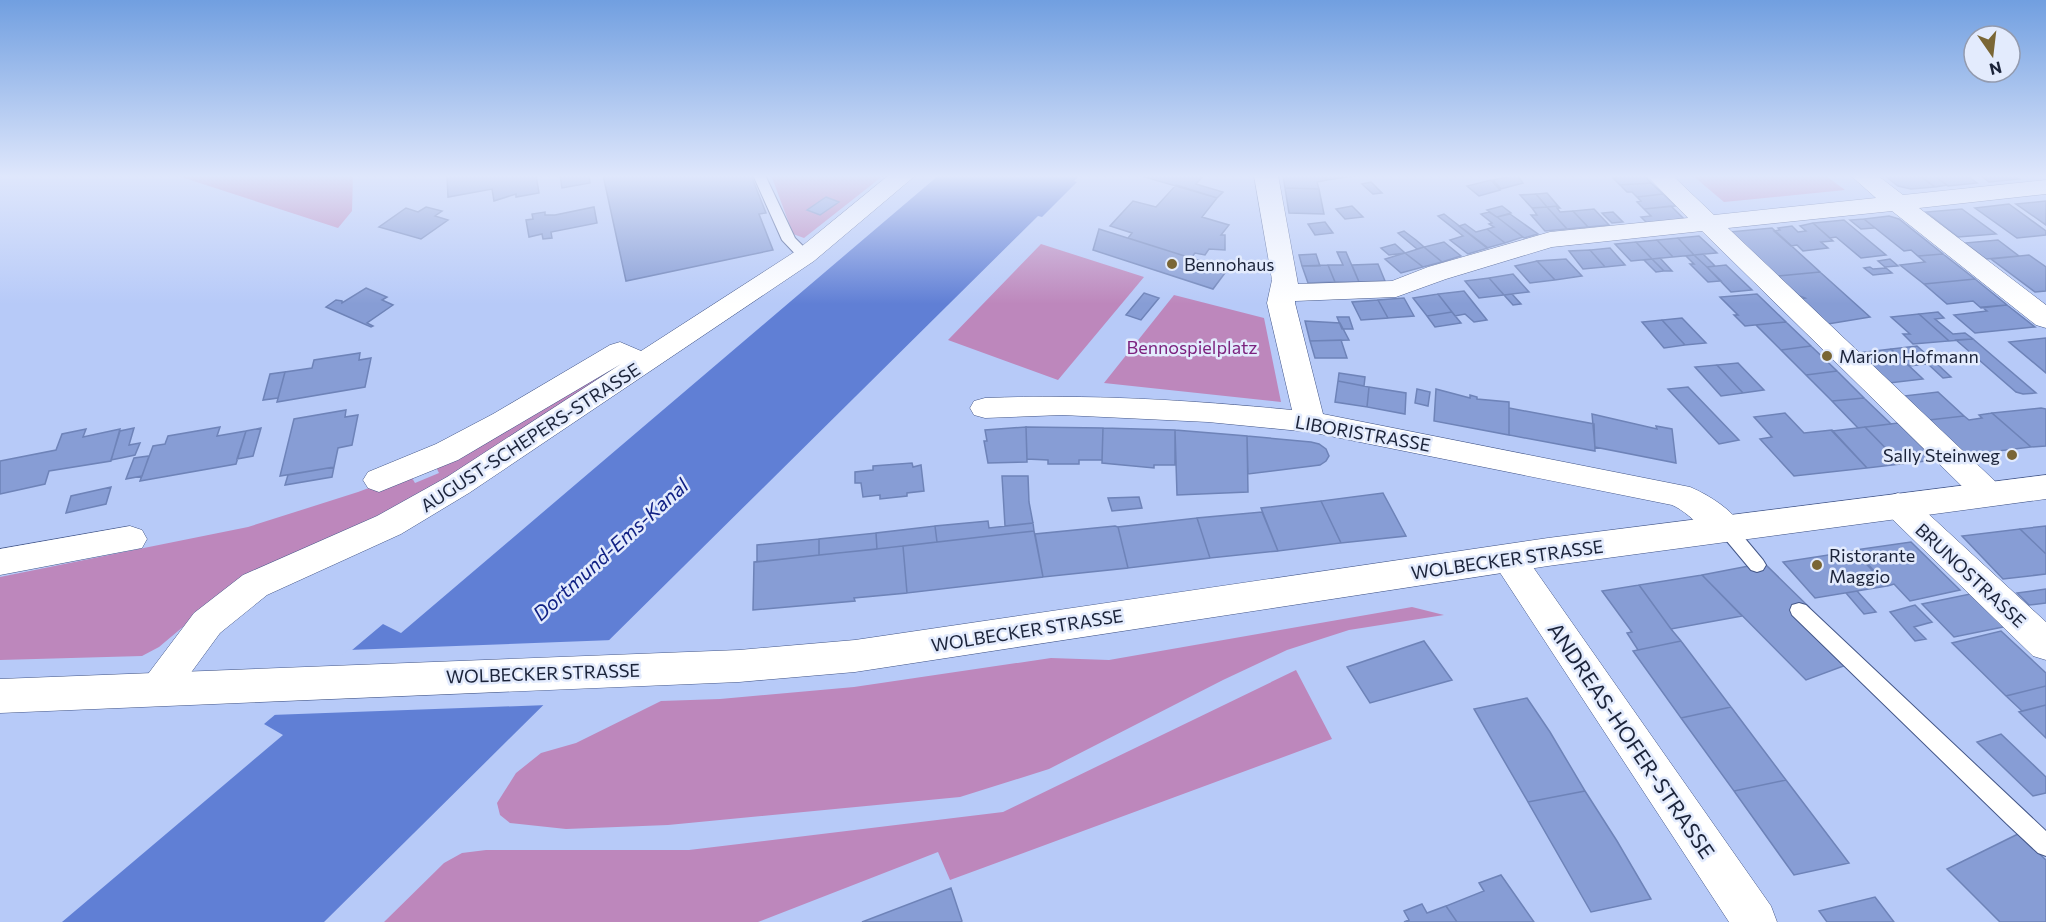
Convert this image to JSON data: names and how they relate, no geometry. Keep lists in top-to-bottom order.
{
  "streets": {
    "main road": ["WOLBECKER STRASSE"],
    "street": [
      "LIBORISTRASSE",
      "AUGUST-SCHEPERS-STRASSE",
      "BRUNOSTRASSE",
      "ANDREAS-HOFER-STRASSE"
    ]
  },
  "crossings": [
    ["LIBORISTRASSE", "WOLBECKER STRASSE"],
    ["AUGUST-SCHEPERS-STRASSE", "WOLBECKER STRASSE"],
    ["WOLBECKER STRASSE", "BRUNOSTRASSE"],
    ["WOLBECKER STRASSE", "ANDREAS-HOFER-STRASSE"]
  ],
  "water": ["Dortmund-Ems-Kanal"],
  "parks": ["Bennospielplatz"],
  "places": [
    "Bennohaus",
    "Marion Hofmann",
    "Sally Steinweg",
    "Ristorante Maggio"
  ],
  "north": "bottom"
}
